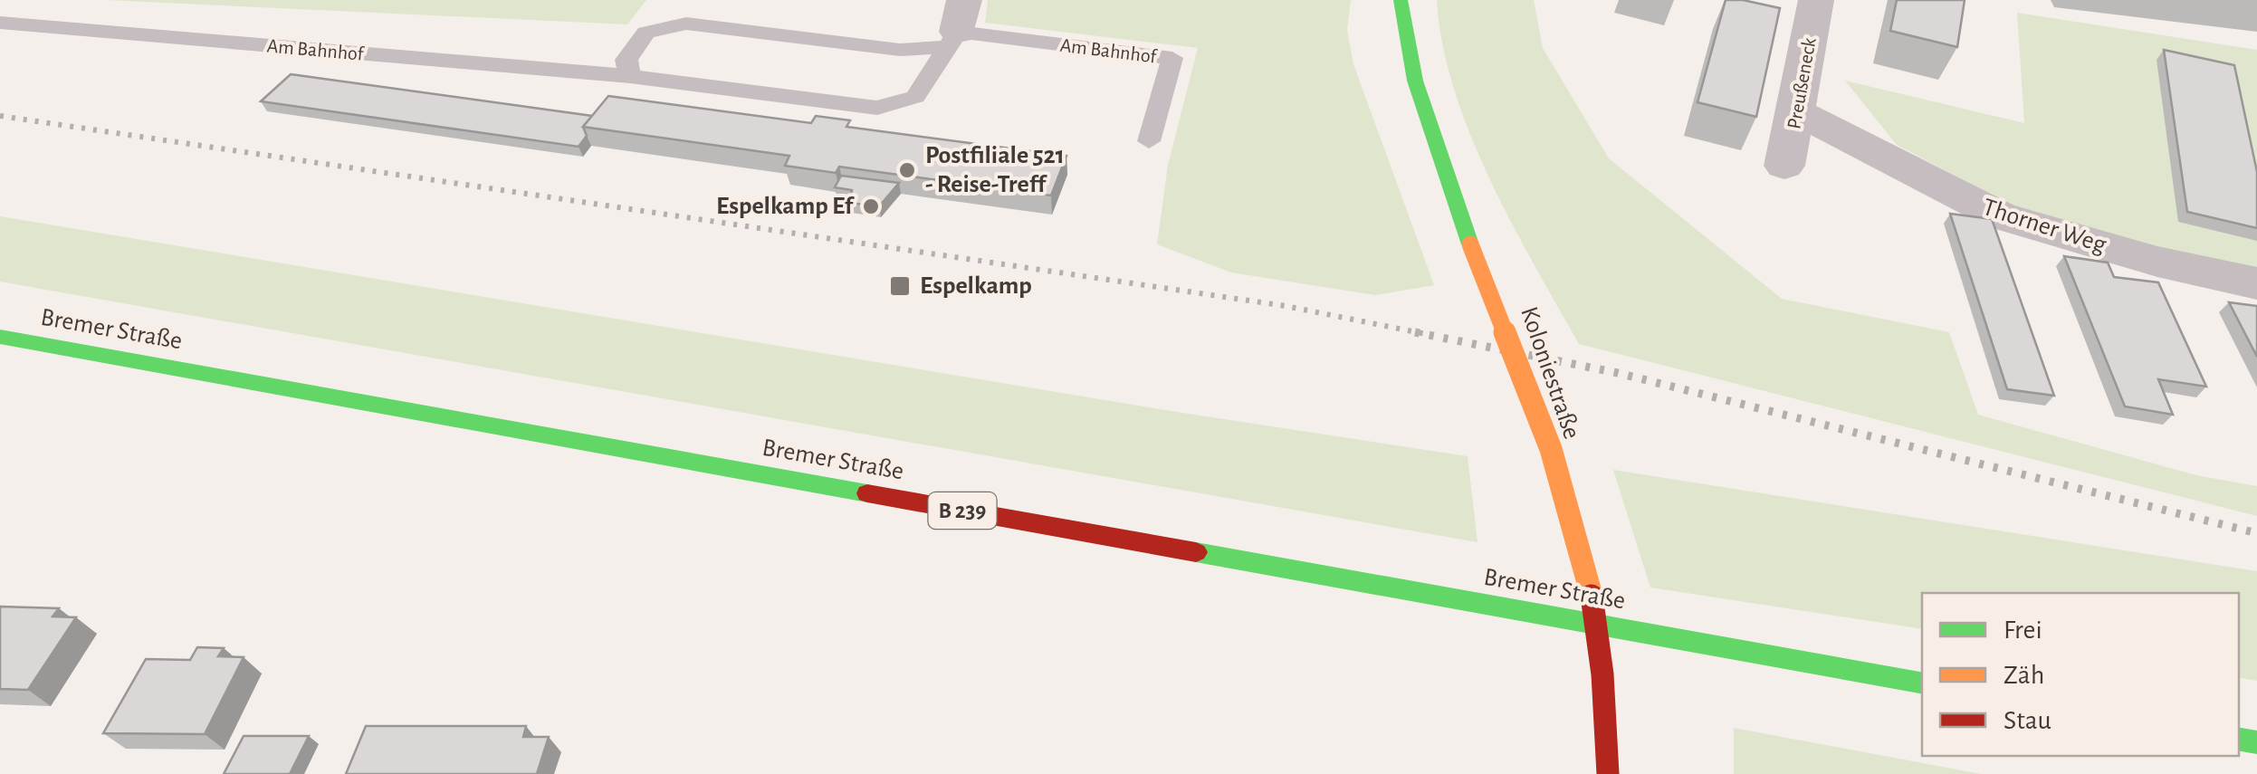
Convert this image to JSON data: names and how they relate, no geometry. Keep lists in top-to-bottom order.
{
  "streets": {
    "main road": ["Bremer Straße", "Koloniestraße", "B 239"],
    "street": ["Preußeneck", "Thorner Weg"],
    "lane": ["Am Bahnhof"]
  },
  "crossings": [
    ["Preußeneck", "Thorner Weg"]
  ],
  "places": {
    "other": ["Postfiliale 521 - Reise-Treff", "Espelkamp Ef"],
    "transit": ["Espelkamp"]
  },
  "legend": ["Frei", "Zäh", "Stau"]
}
